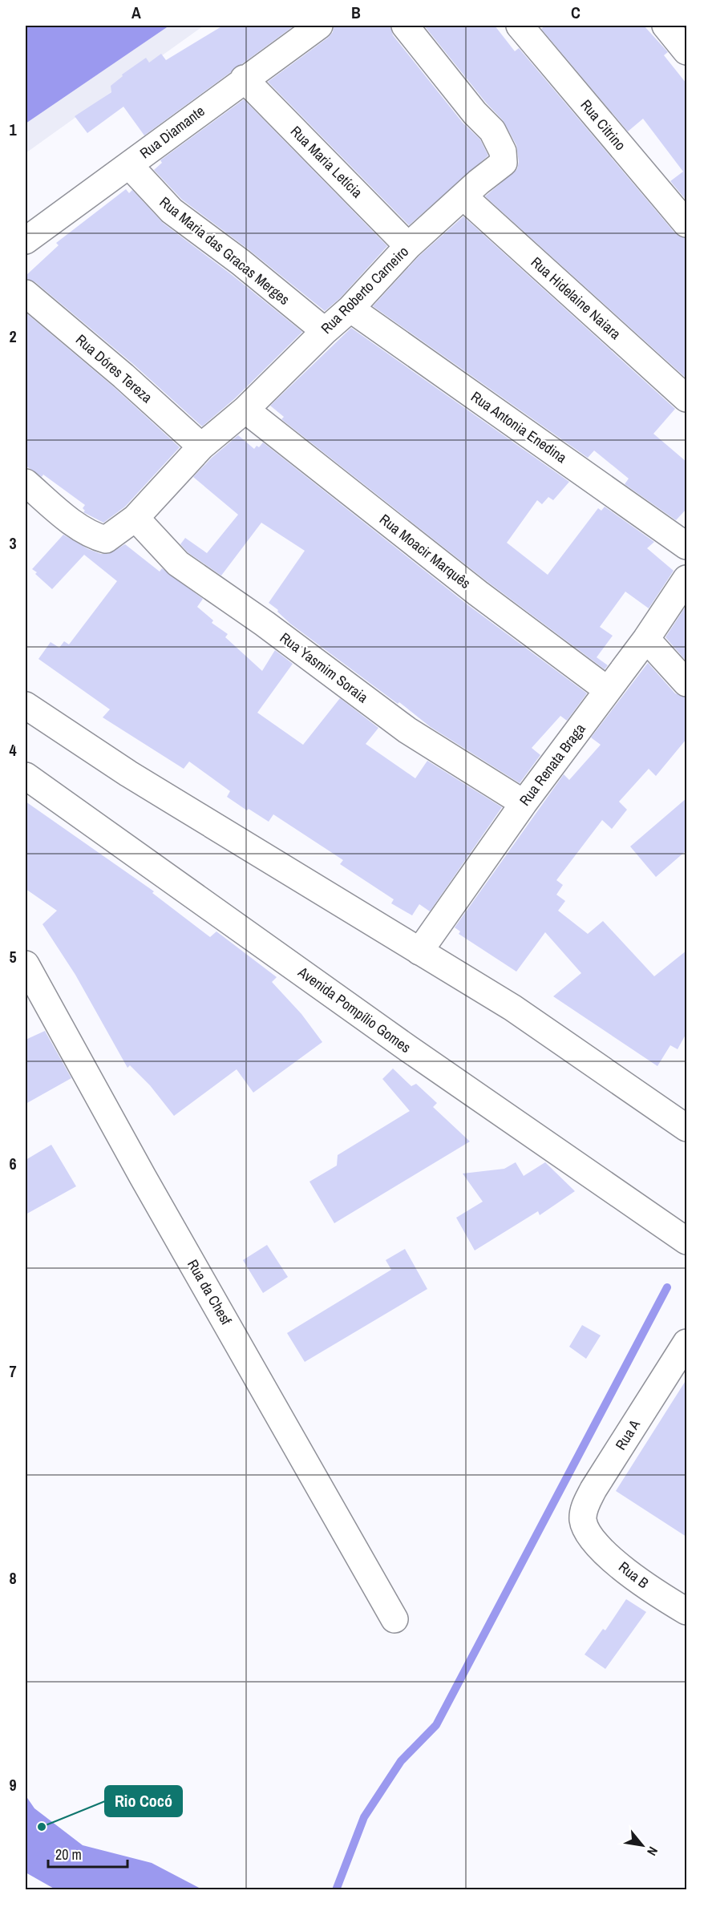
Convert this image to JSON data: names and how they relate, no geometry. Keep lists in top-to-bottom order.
{
  "streets": {
    "street": [
      "Rua Citrino",
      "Rua Diamante",
      "Rua Maria Letícia",
      "Rua Maria das Gracas Merges",
      "Rua Roberto Carneiro",
      "Rua Hidelaine Naiara",
      "Rua Dóres Tereza",
      "Rua Antonia Enedina",
      "Rua Moacir Marquês",
      "Rua Yasmim Soraia",
      "Rua Renata Braga",
      "Avenida Pompílio Gomes",
      "Rua da Chesf",
      "Rua A",
      "Rua B"
    ]
  },
  "crossings": [
    ["Rua Diamante", "Rua Maria Letícia"],
    ["Rua Diamante", "Rua Maria das Gracas Merges"],
    ["Rua Maria Letícia", "Rua Roberto Carneiro"],
    ["Rua Maria das Gracas Merges", "Rua Roberto Carneiro"],
    ["Rua Roberto Carneiro", "Rua Hidelaine Naiara"],
    ["Rua Roberto Carneiro", "Rua Dóres Tereza"],
    ["Rua Roberto Carneiro", "Rua Antonia Enedina"],
    ["Rua Roberto Carneiro", "Rua Moacir Marquês"],
    ["Rua Roberto Carneiro", "Rua Yasmim Soraia"],
    ["Rua Moacir Marquês", "Rua Renata Braga"],
    ["Rua Yasmim Soraia", "Rua Renata Braga"],
    ["Rua A", "Rua B"]
  ],
  "places": ["Rio Cocó"],
  "scale_bar": "20 m",
  "north": "bottom right",
  "grid": {
    "columns": ["A", "B", "C"],
    "rows": [
      "1",
      "2",
      "3",
      "4",
      "5",
      "6",
      "7",
      "8",
      "9"
    ]
  }
}
